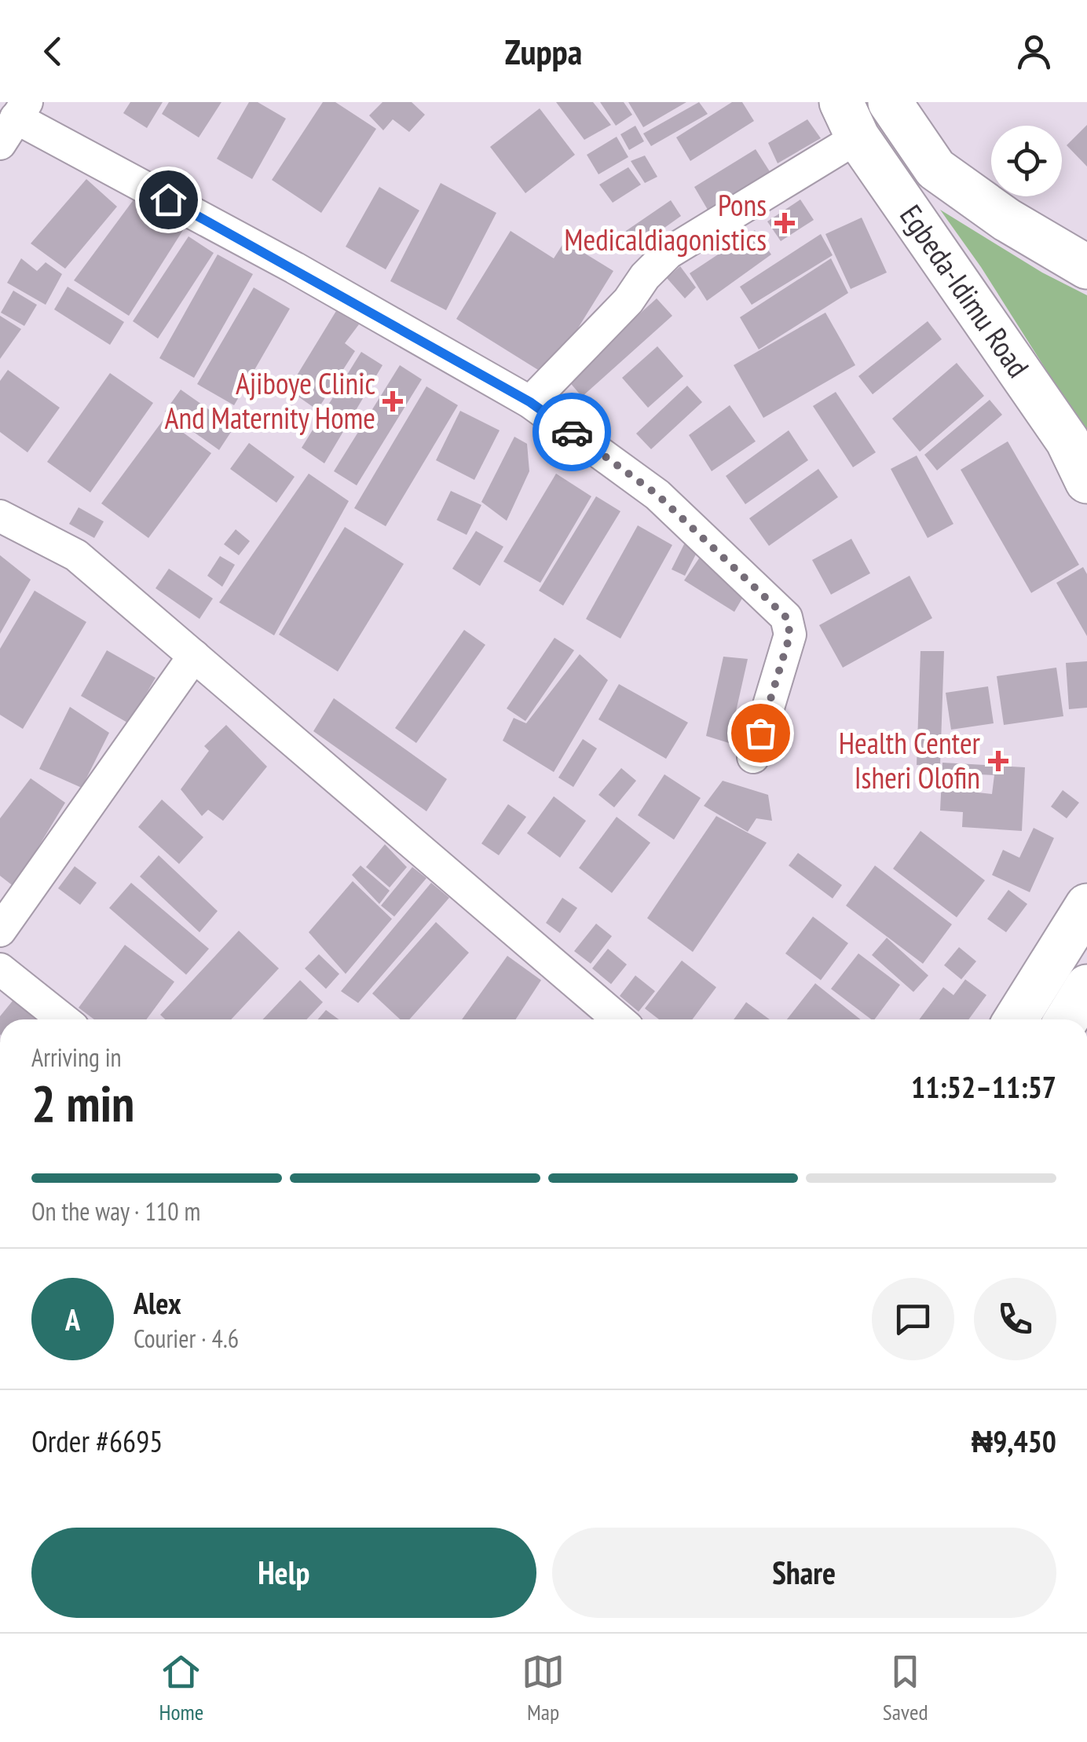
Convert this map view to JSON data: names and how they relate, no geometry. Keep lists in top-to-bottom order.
{
  "streets": {
    "main road": ["Egbeda-Idimu Road"]
  },
  "places": {
    "health": ["Pons Medicaldiagonistics", "Ajiboye Clinic And Maternity Home", "Health Center Isheri Olofin"]
  },
  "page": {
    "header": "Zuppa",
    "heading": ["2 min", "Arriving in", "11:52–11:57"],
    "panel": [
      "Alex",
      "Courier · 4.6",
      "Order #6695",
      "₦9,450"
    ],
    "bar": "On the way · 110 m",
    "round": "A",
    "buttons": ["Help", "Share"],
    "tabs": ["Home", "Map", "Saved"]
  }
}
